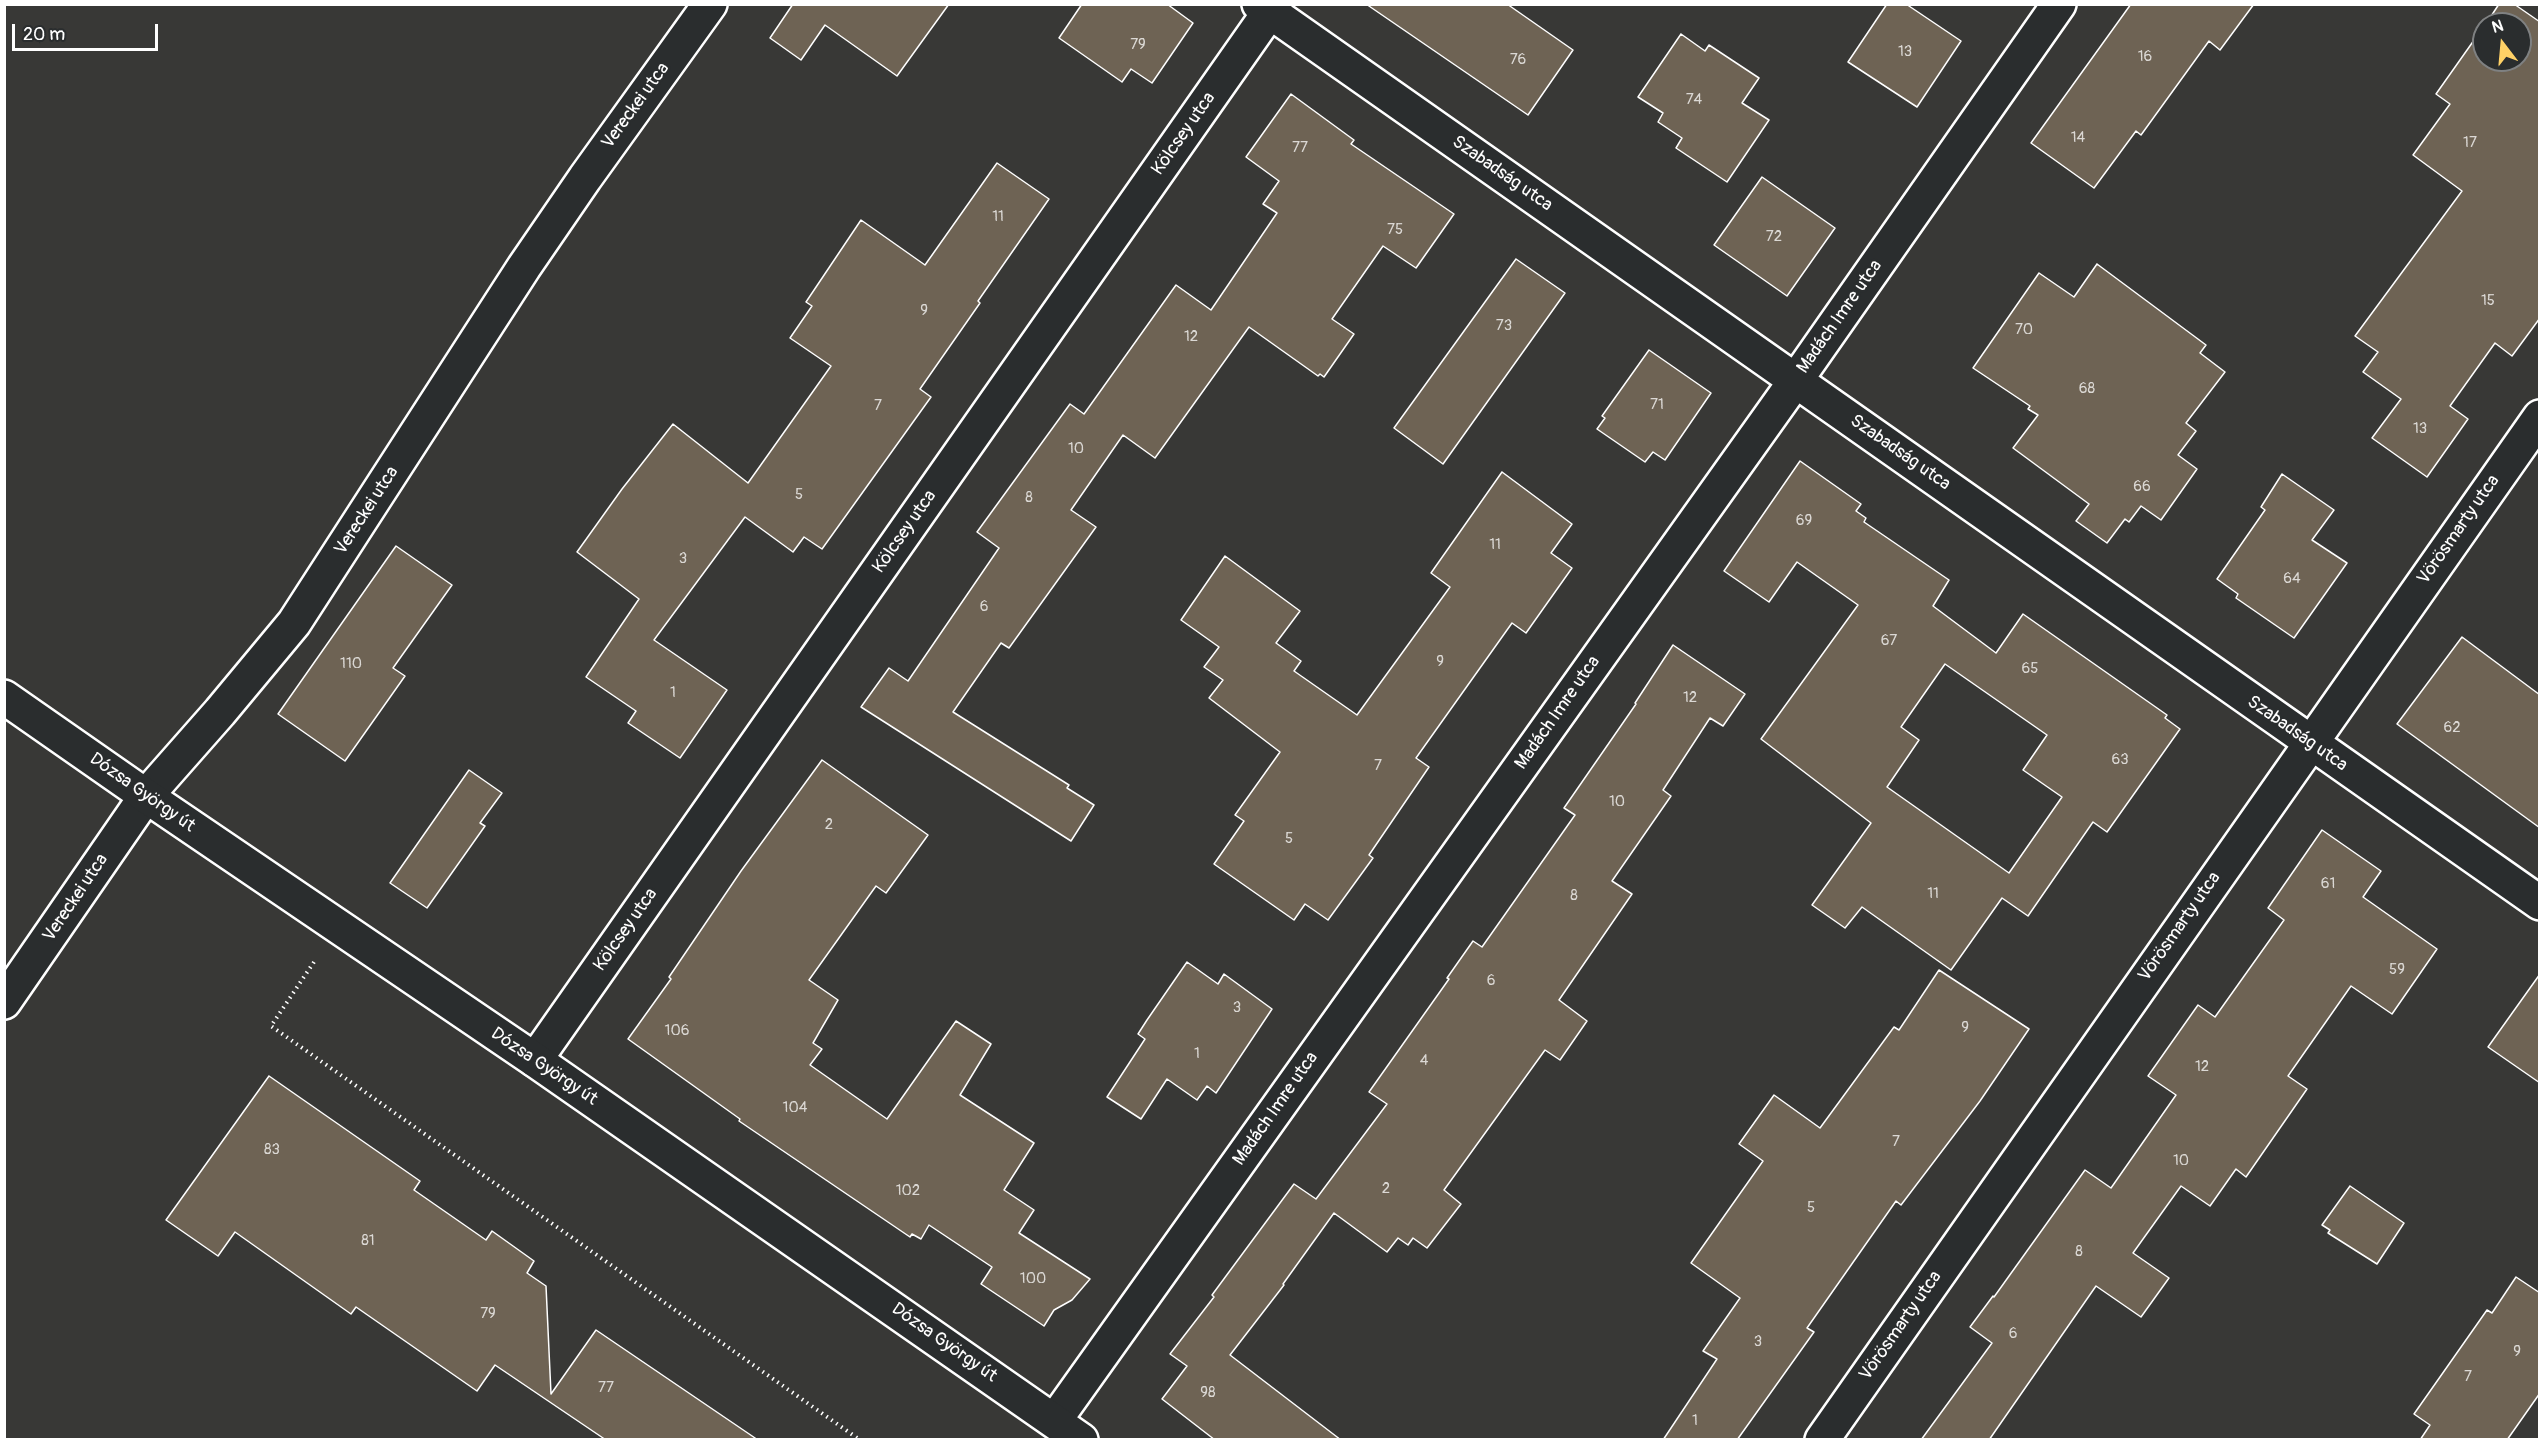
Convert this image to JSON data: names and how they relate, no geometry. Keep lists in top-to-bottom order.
{
  "streets": {
    "street": [
      "Vereckei utca",
      "Kölcsey utca",
      "Szabadság utca",
      "Madách Imre utca",
      "Vörösmarty utca",
      "Dózsa György út"
    ]
  },
  "crossings": [
    ["Vereckei utca", "Dózsa György út"],
    ["Kölcsey utca", "Szabadság utca"],
    ["Kölcsey utca", "Dózsa György út"],
    ["Szabadság utca", "Madách Imre utca"],
    ["Szabadság utca", "Vörösmarty utca"],
    ["Madách Imre utca", "Dózsa György út"]
  ],
  "house_numbers": [
    "79",
    "13",
    "16",
    "76",
    "74",
    "14",
    "17",
    "77",
    "11",
    "75",
    "72",
    "15",
    "9",
    "73",
    "70",
    "12",
    "68",
    "71",
    "7",
    "13",
    "10",
    "66",
    "5",
    "8",
    "69",
    "11",
    "3",
    "64",
    "6",
    "67",
    "9",
    "110",
    "65",
    "1",
    "12",
    "62",
    "63",
    "7",
    "10",
    "2",
    "5",
    "61",
    "11",
    "8",
    "59",
    "6",
    "3",
    "9",
    "106",
    "1",
    "4",
    "12",
    "104",
    "7",
    "83",
    "10",
    "2",
    "102",
    "5",
    "81",
    "8",
    "100",
    "79",
    "6",
    "3",
    "9",
    "7",
    "77",
    "98",
    "1"
  ],
  "scale_bar": "20 m",
  "north": "top"
}
